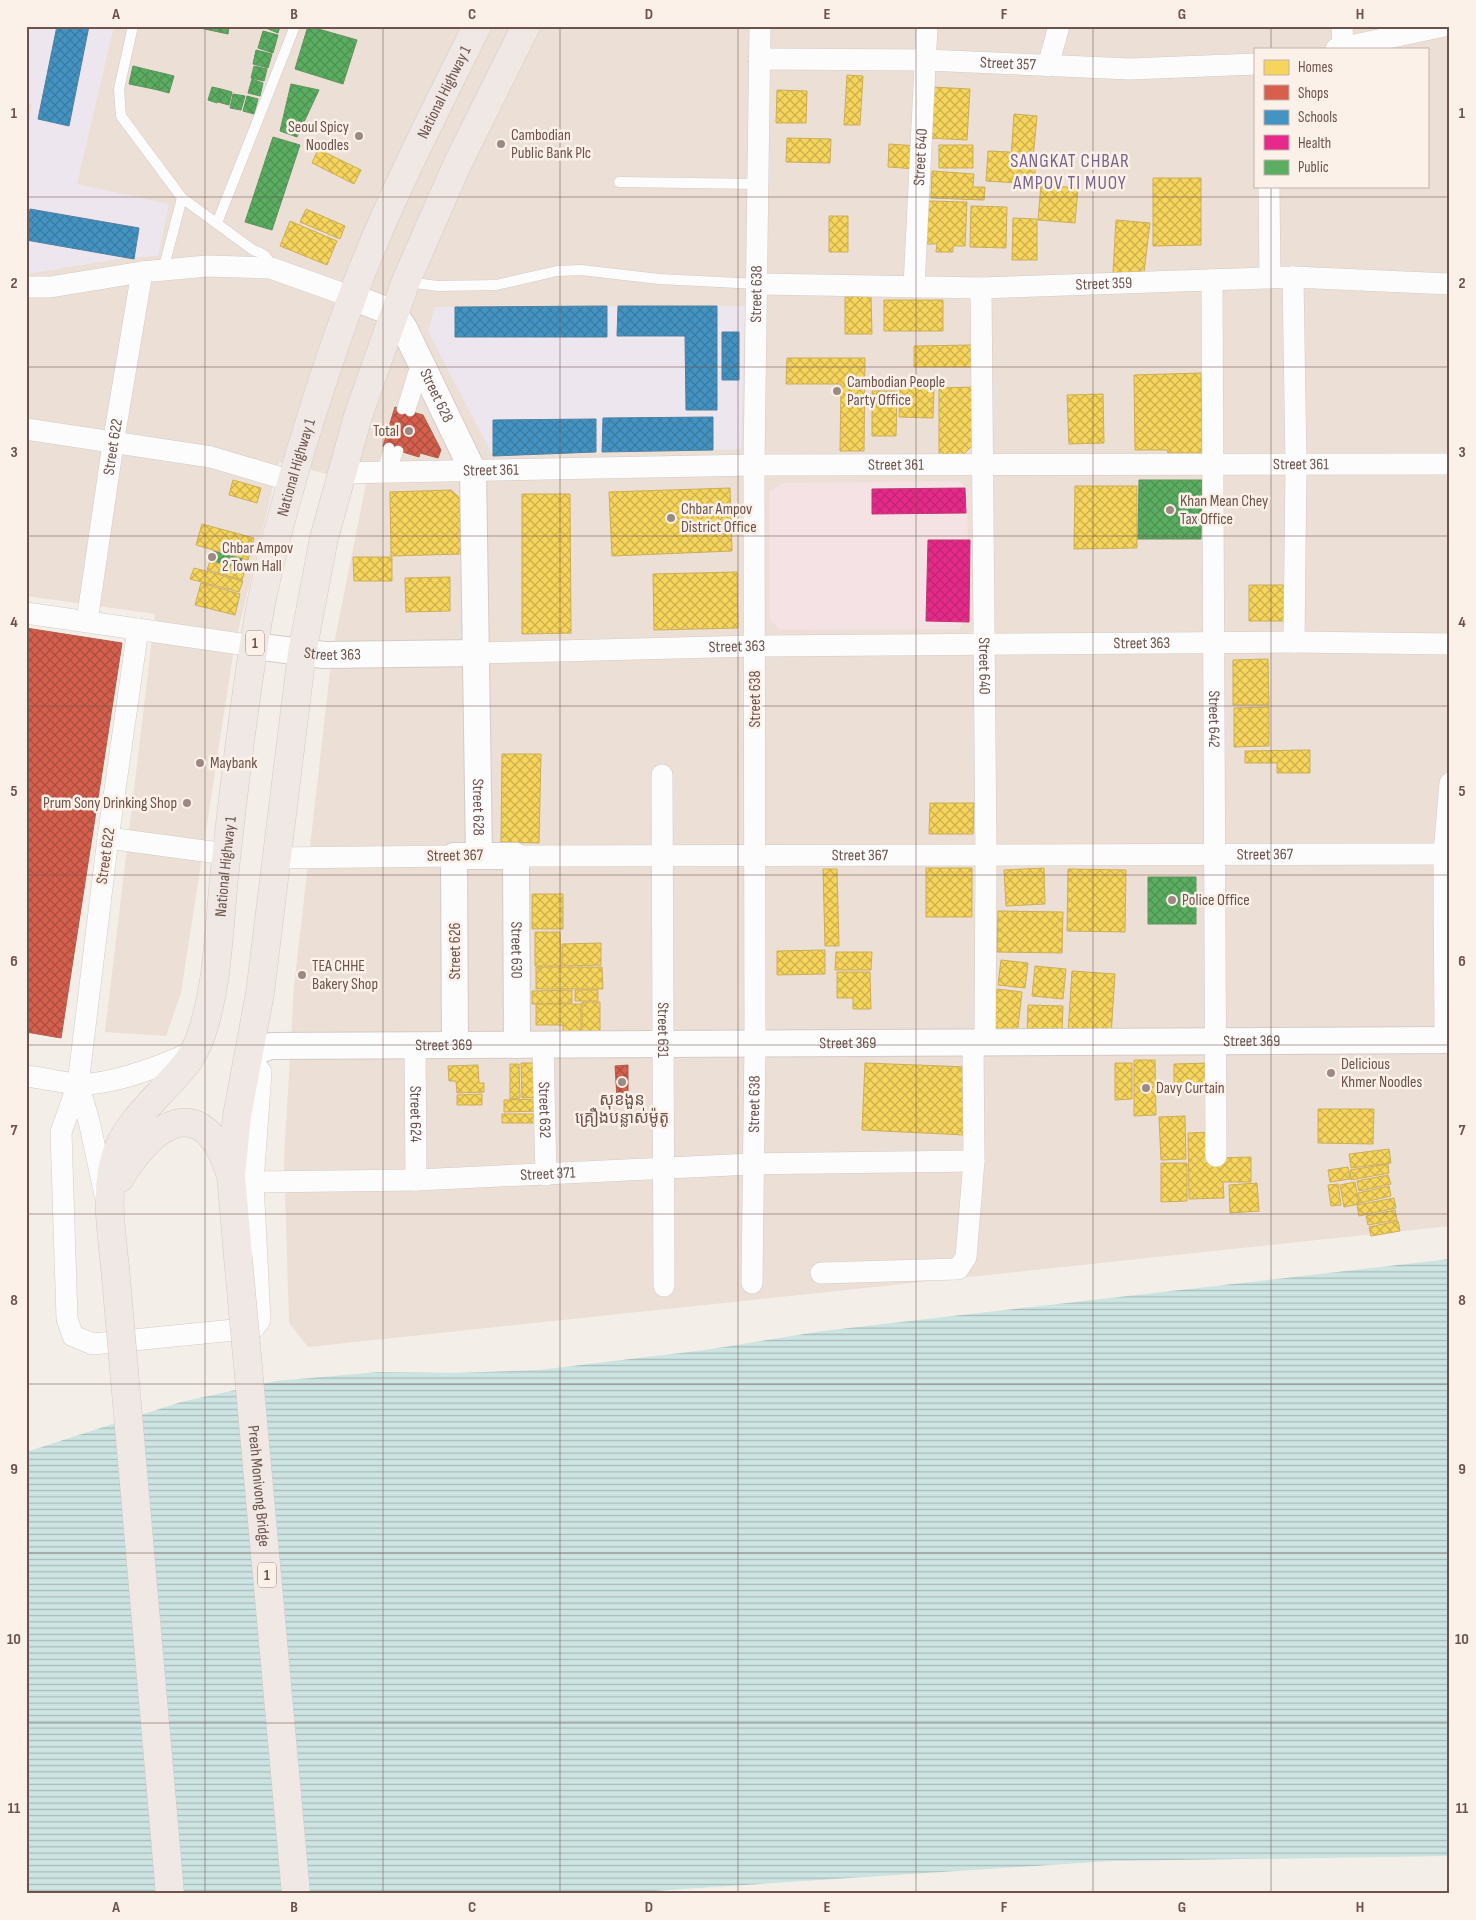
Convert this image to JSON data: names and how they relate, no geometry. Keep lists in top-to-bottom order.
{
  "streets": {
    "highway": ["National Highway 1", "1", "Preah Monivong Bridge"],
    "street": [
      "Street 357",
      "Street 640",
      "Street 359",
      "Street 638",
      "Street 628",
      "Street 622",
      "Street 361",
      "Street 363",
      "Street 642",
      "Street 367",
      "Street 630",
      "Street 626",
      "Street 631",
      "Street 369",
      "Street 632",
      "Street 624",
      "Street 371"
    ]
  },
  "crossings": [
    ["Street 357", "Street 640"],
    ["Street 357", "Street 638"],
    ["National Highway 1", "Street 363"],
    ["Street 640", "Street 359"],
    ["Street 640", "Street 361"],
    ["Street 640", "Street 363"],
    ["Street 640", "Street 367"],
    ["Street 640", "Street 369"],
    ["Street 640", "Street 371"],
    ["Street 359", "Street 638"],
    ["Street 359", "Street 642"],
    ["Street 638", "Street 361"],
    ["Street 638", "Street 363"],
    ["Street 638", "Street 367"],
    ["Street 638", "Street 369"],
    ["Street 638", "Street 371"],
    ["Street 628", "Street 361"],
    ["Street 628", "1"],
    ["Street 628", "Street 363"],
    ["Street 628", "Street 367"],
    ["Street 622", "Street 363"],
    ["Street 361", "1"],
    ["Street 361", "Street 642"],
    ["1", "Street 363"],
    ["1", "Street 367"],
    ["1", "Street 369"],
    ["1", "Street 371"],
    ["1", "Preah Monivong Bridge"],
    ["Street 363", "Street 642"],
    ["Street 642", "Street 367"],
    ["Street 642", "Street 369"],
    ["Street 367", "Street 630"],
    ["Street 367", "Street 626"],
    ["Street 367", "Street 631"],
    ["Street 630", "Street 369"],
    ["Street 626", "Street 369"],
    ["Street 631", "Street 369"],
    ["Street 631", "Street 371"],
    ["Street 369", "Street 632"],
    ["Street 369", "Street 624"],
    ["Street 632", "Street 371"],
    ["Street 624", "Street 371"],
    ["Street 371", "Preah Monivong Bridge"]
  ],
  "districts": ["SANGKAT CHBAR AMPOV TI MUOY"],
  "places": [
    "Seoul Spicy Noodles",
    "Cambodian Public Bank Plc",
    "Cambodian People Party Office",
    "Total",
    "Khan Mean Chey Tax Office",
    "Chbar Ampov District Office",
    "Chbar Ampov 2 Town Hall",
    "Maybank",
    "Prum Sony Drinking Shop",
    "Police Office",
    "TEA CHHE Bakery Shop",
    "Delicious Khmer Noodles",
    "សុខងួន គ្រឿងបន្លាស់ម៉ូតូ",
    "Davy Curtain"
  ],
  "legend": [
    "Homes",
    "Shops",
    "Schools",
    "Health",
    "Public"
  ],
  "grid": {
    "columns": [
      "A",
      "B",
      "C",
      "D",
      "E",
      "F",
      "G",
      "H"
    ],
    "rows": [
      "1",
      "2",
      "3",
      "4",
      "5",
      "6",
      "7",
      "8",
      "9",
      "10",
      "11"
    ]
  }
}
